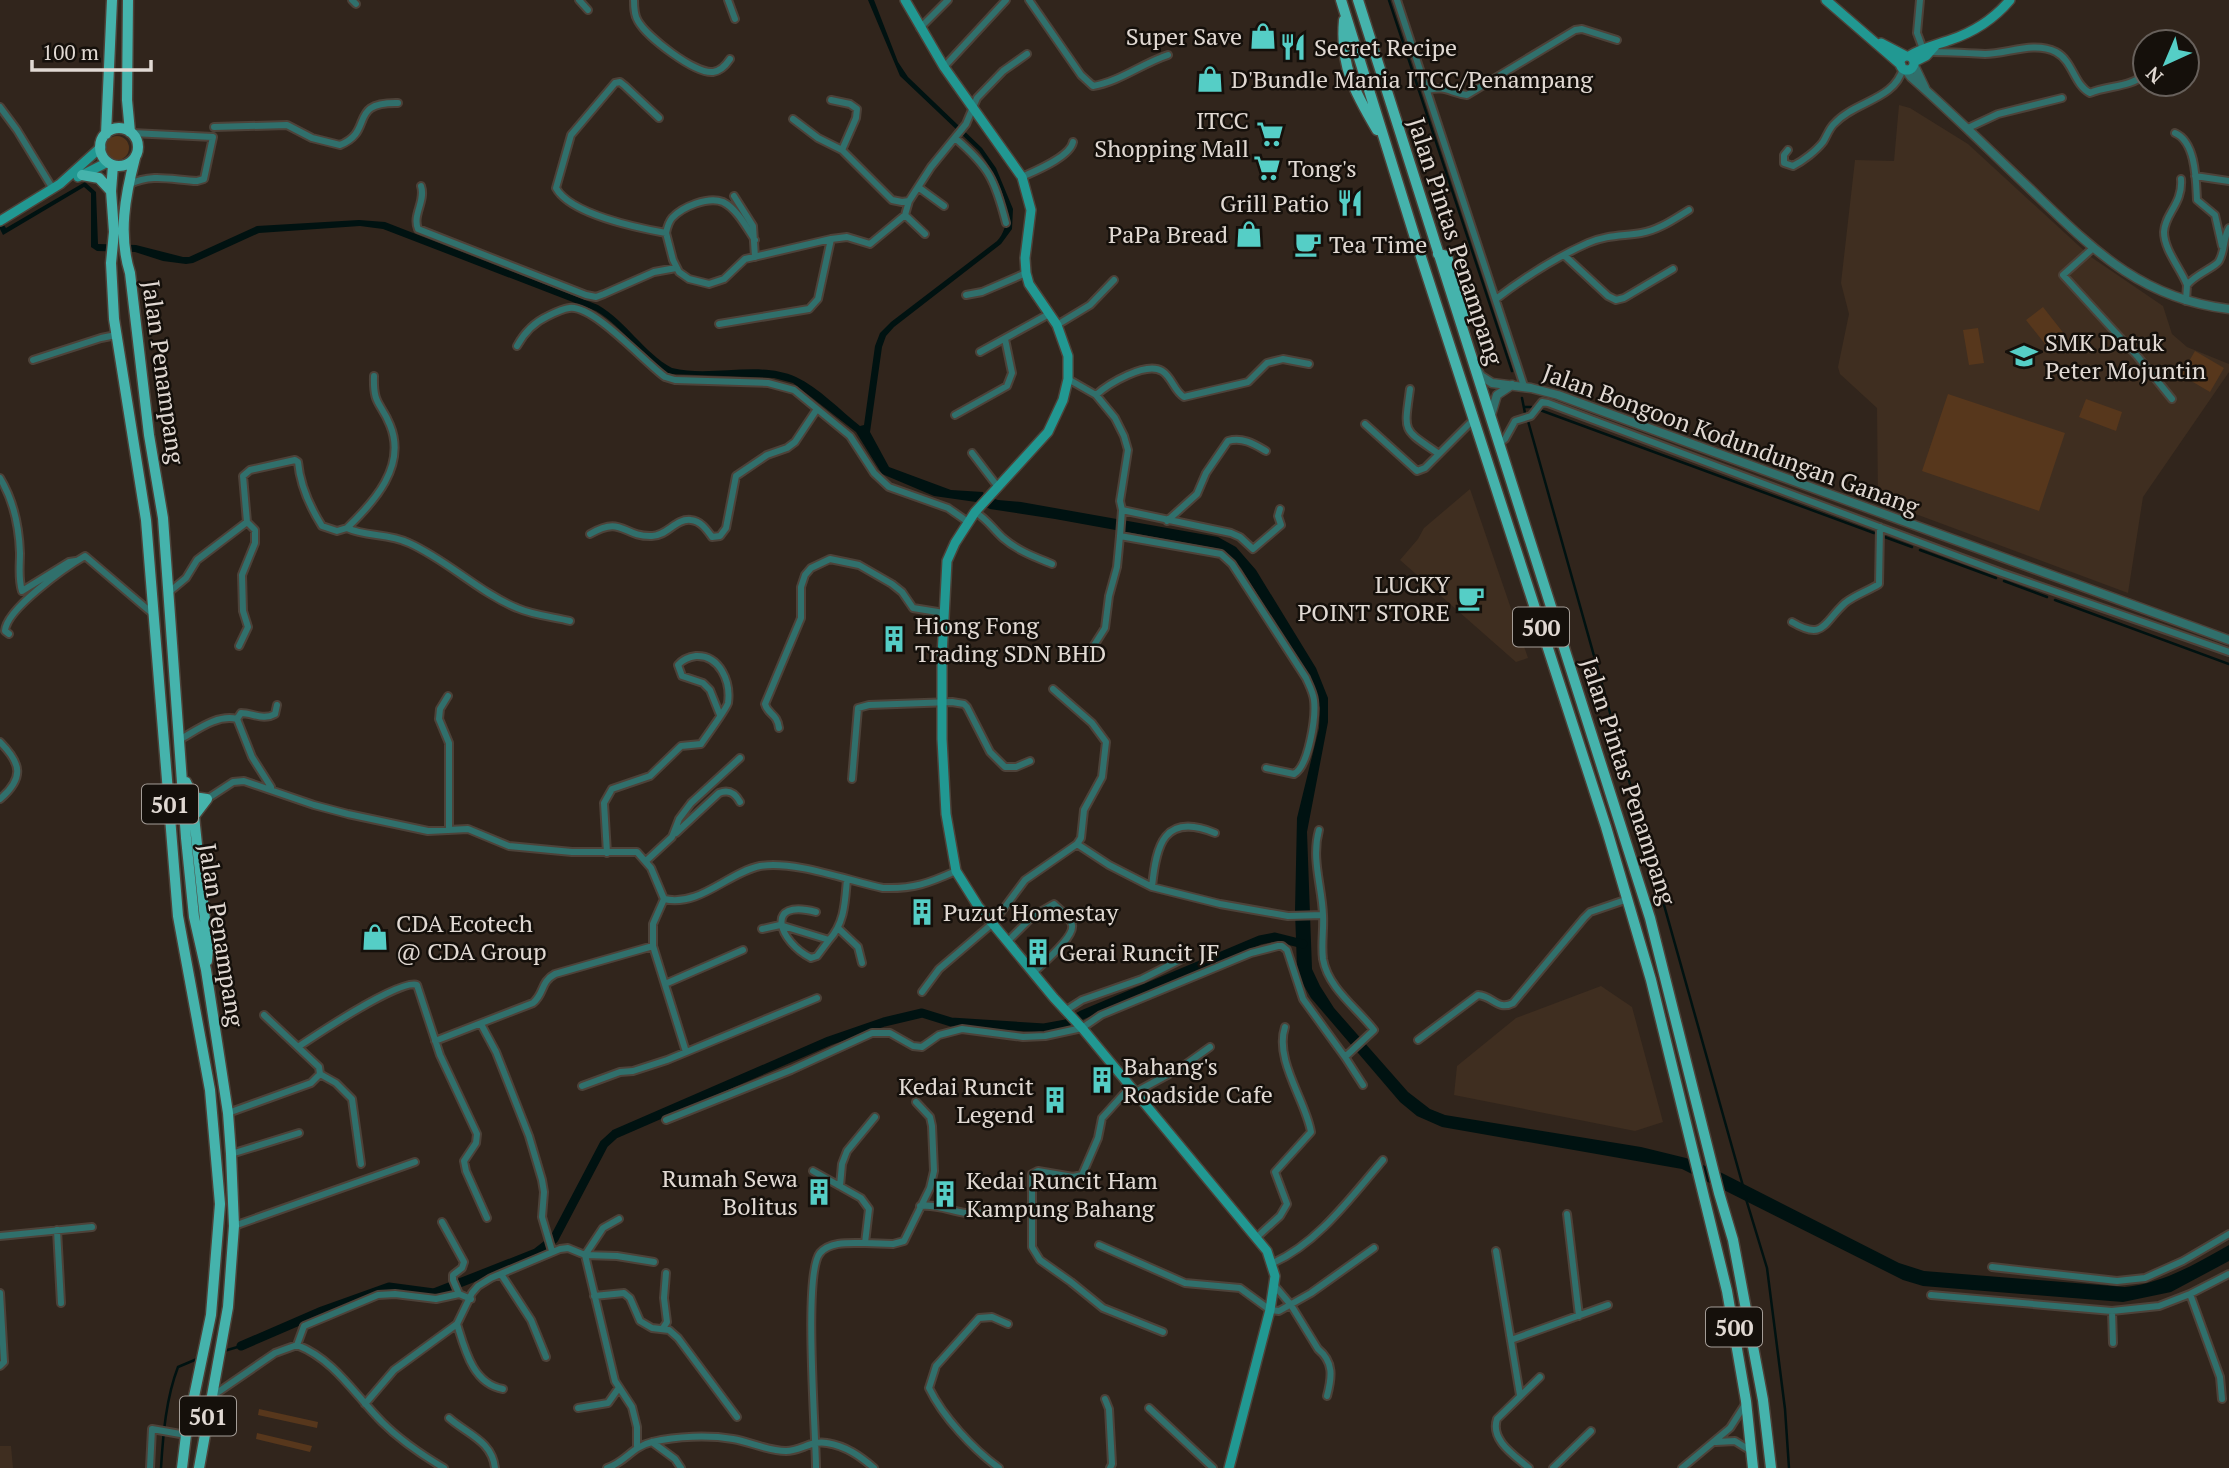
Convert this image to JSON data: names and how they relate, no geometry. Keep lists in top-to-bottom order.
{
  "streets": {
    "main road": [
      "Jalan Pintas Penampang",
      "Jalan Penampang",
      "500",
      "501"
    ],
    "street": ["Jalan Bongoon Kodundungan Ganang"]
  },
  "crossings": [
    ["Jalan Pintas Penampang", "500"]
  ],
  "places": {
    "shop": [
      "Super Save",
      "D'Bundle Mania ITCC/Penampang",
      "PaPa Bread",
      "CDA Ecotech @ CDA Group"
    ],
    "restaurant": ["Secret Recipe", "Grill Patio"],
    "supermarket": ["ITCC Shopping Mall", "Tong's"],
    "cafe": ["Tea Time", "LUCKY POINT STORE"],
    "school or university": ["SMK Datuk Peter Mojuntin"],
    "building": [
      "Hiong Fong Trading SDN BHD",
      "Puzut Homestay",
      "Gerai Runcit JF",
      "Bahang's Roadside Cafe",
      "Kedai Runcit Legend",
      "Rumah Sewa Bolitus",
      "Kedai Runcit Ham Kampung Bahang"
    ]
  },
  "scale_bar": "100 m",
  "north": "bottom left"
}
